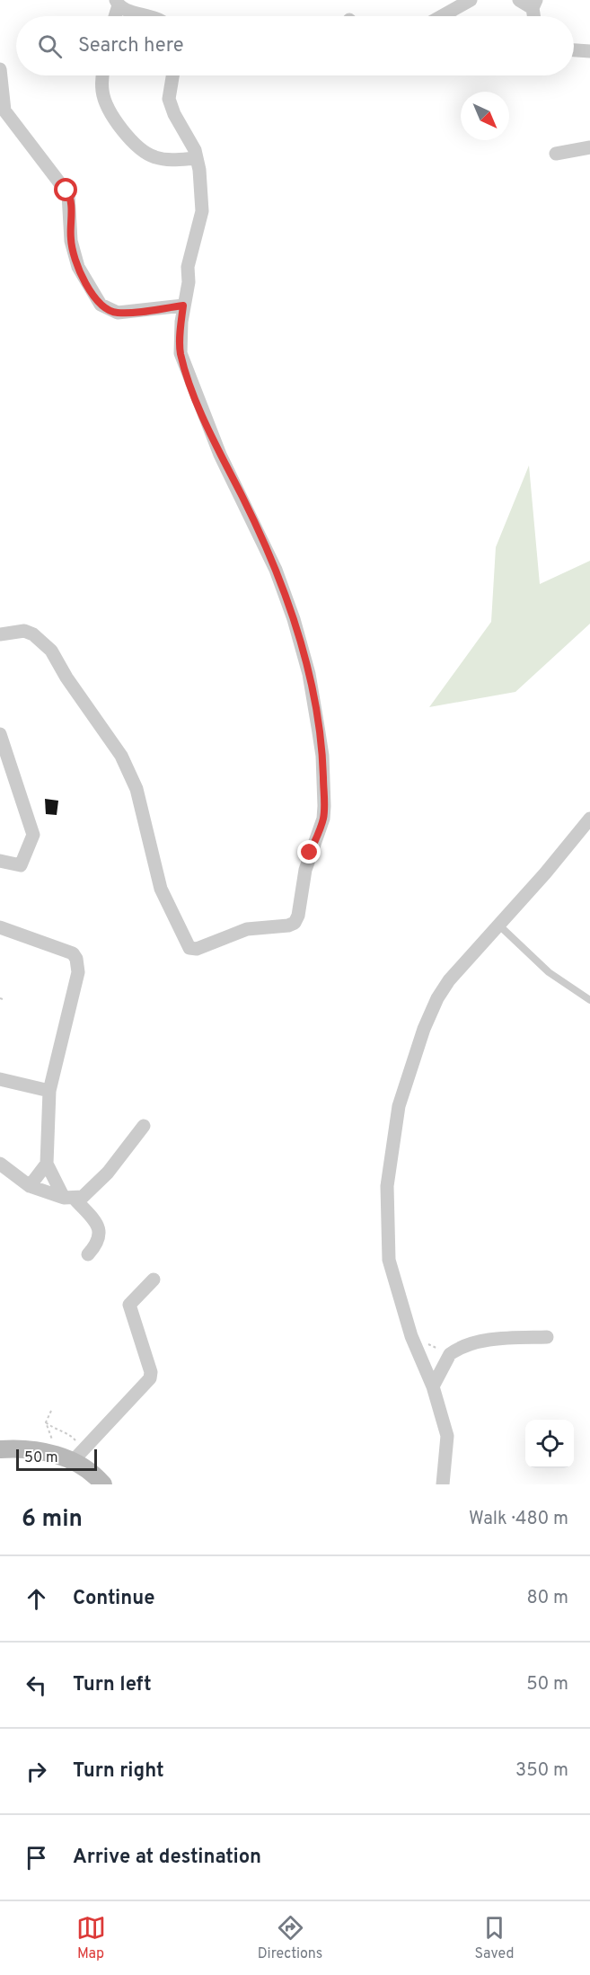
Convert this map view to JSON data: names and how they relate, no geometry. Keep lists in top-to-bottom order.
{
  "scale_bar": "50 m",
  "north": "bottom right",
  "page": {
    "search": "Search here",
    "scale": "50 m",
    "heading": ["6 min", "Walk · 480 m"],
    "list": [
      ["Continue", "80 m"],
      ["Turn left", "50 m"],
      ["Turn right", "350 m"],
      "Arrive at destination"
    ],
    "nav": ["Map", "Directions", "Saved"]
  }
}
